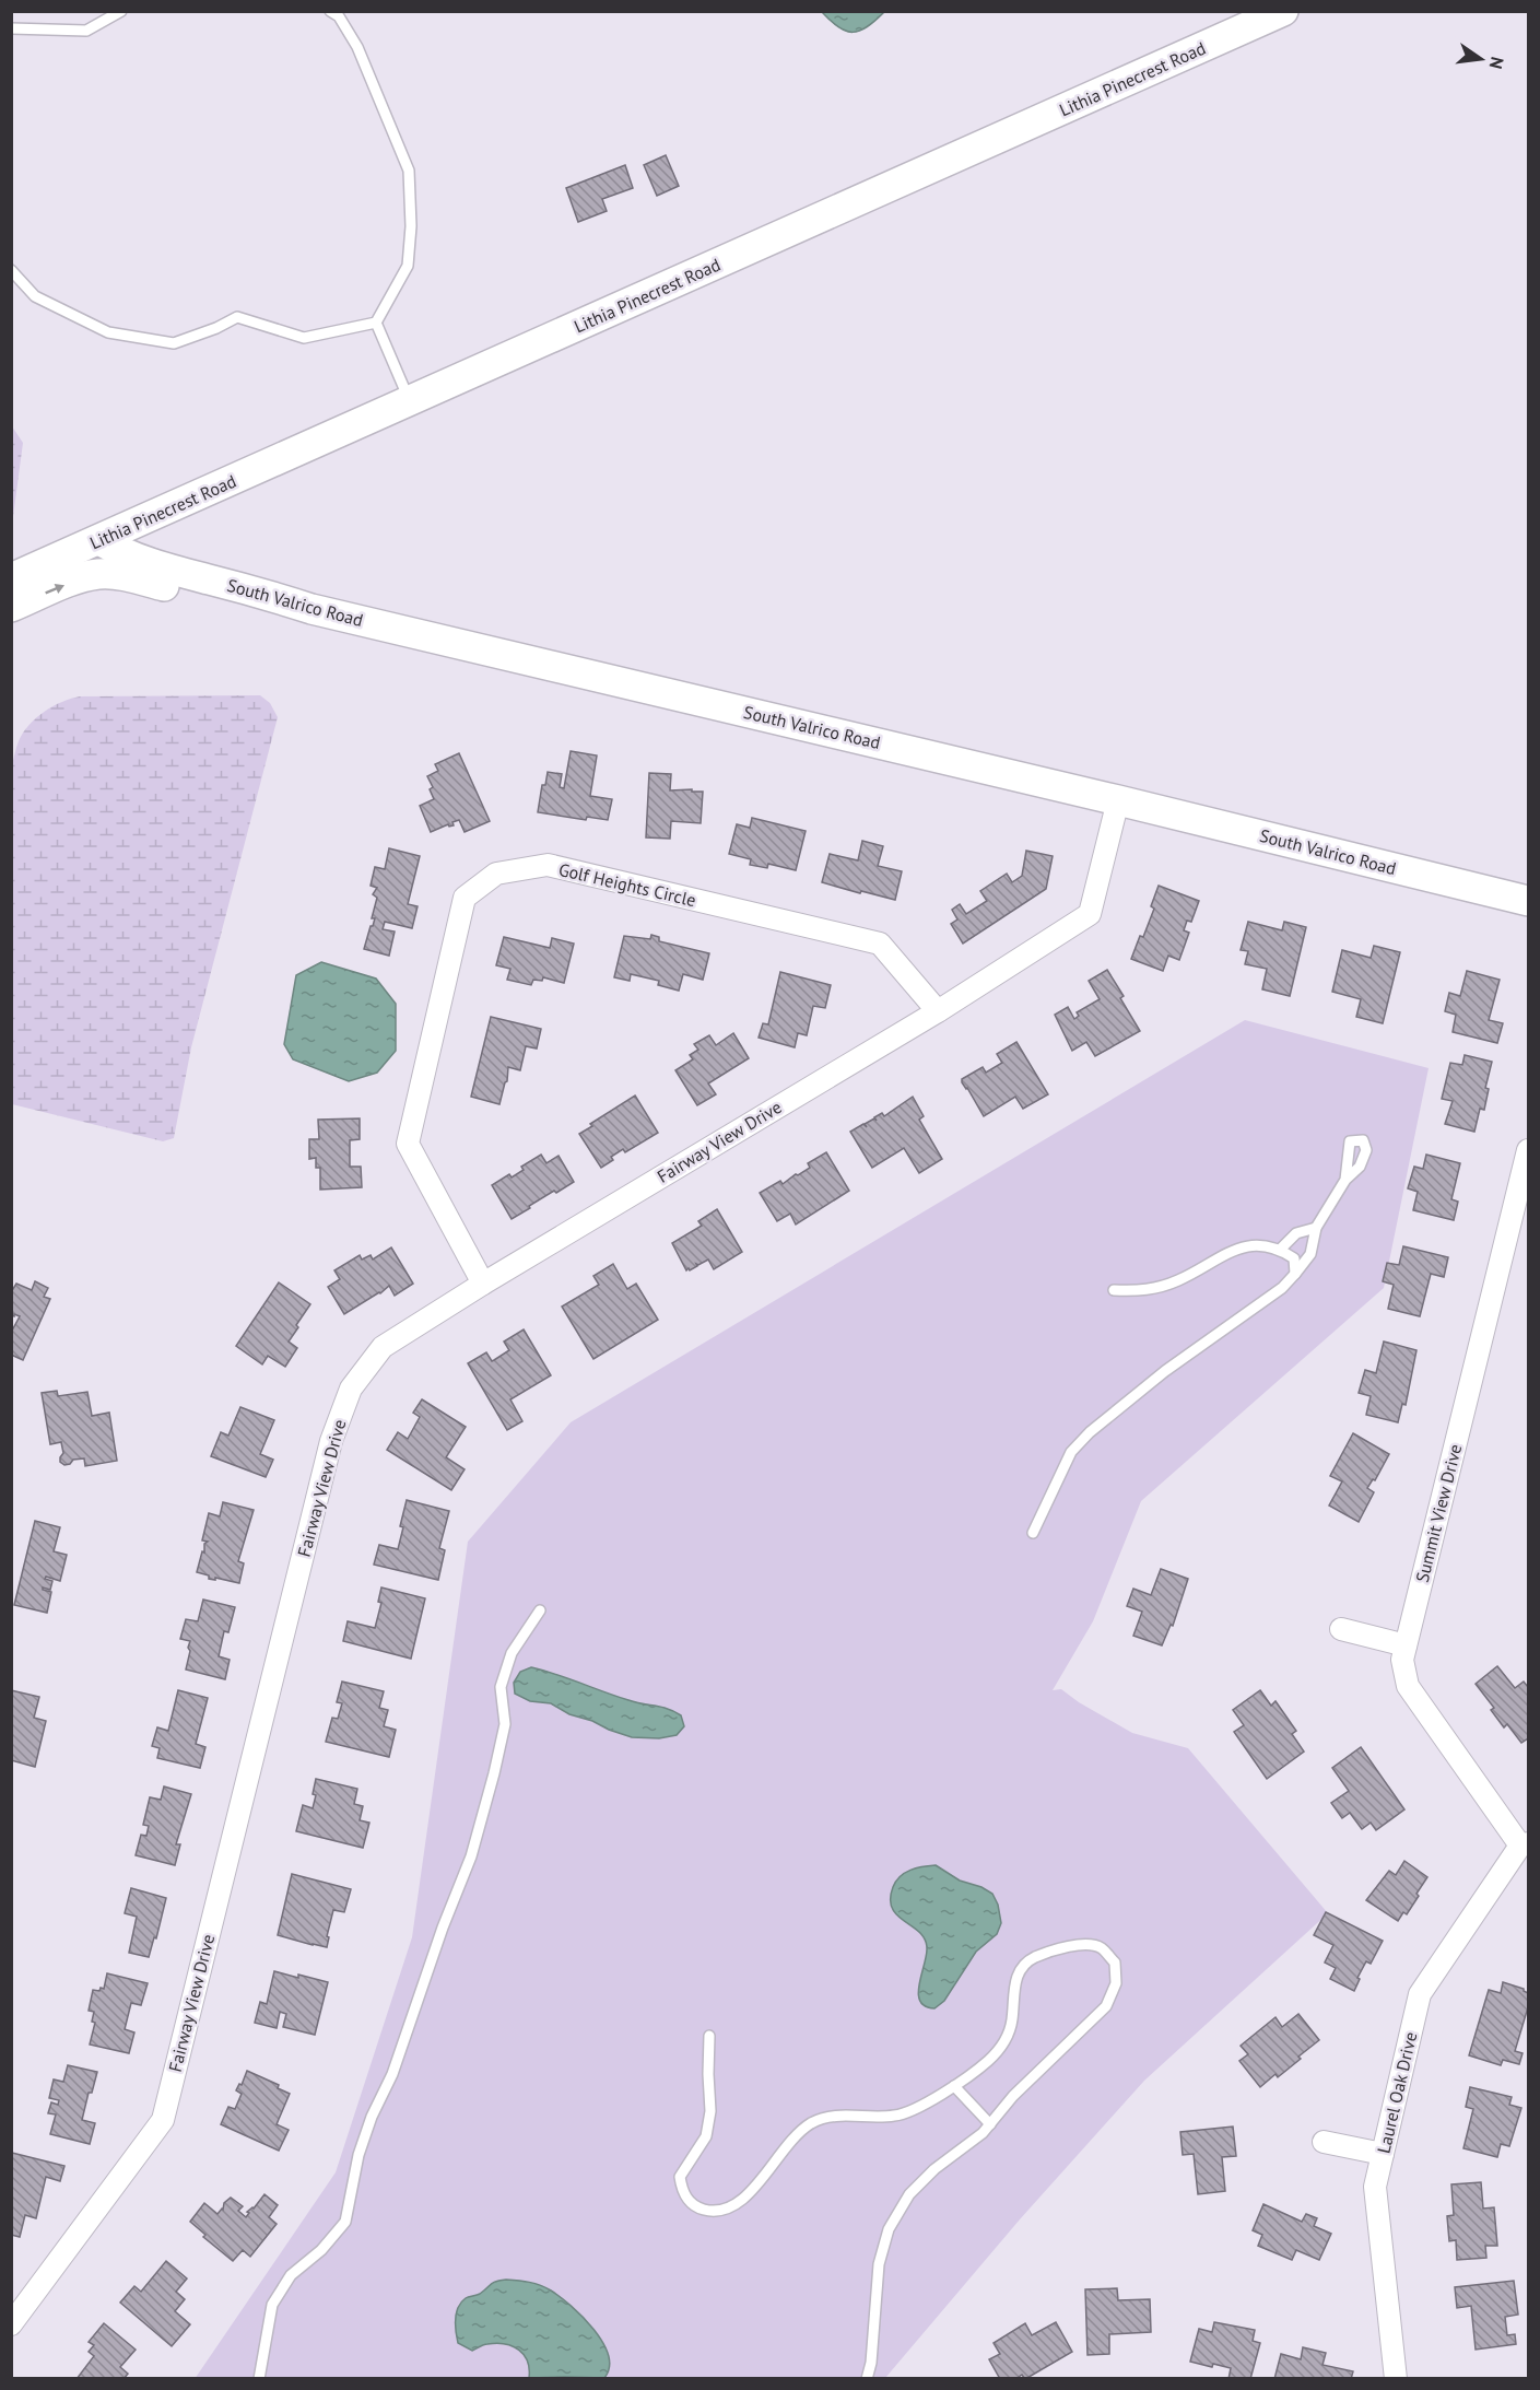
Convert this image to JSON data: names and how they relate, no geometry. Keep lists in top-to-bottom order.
{
  "streets": {
    "street": [
      "Lithia Pinecrest Road",
      "South Valrico Road",
      "Golf Heights Circle",
      "Fairway View Drive",
      "Summit View Drive",
      "Laurel Oak Drive"
    ]
  },
  "crossings": [
    ["Lithia Pinecrest Road", "South Valrico Road"],
    ["South Valrico Road", "Fairway View Drive"],
    ["Golf Heights Circle", "Fairway View Drive"],
    ["Summit View Drive", "Laurel Oak Drive"]
  ],
  "north": "right"
}
